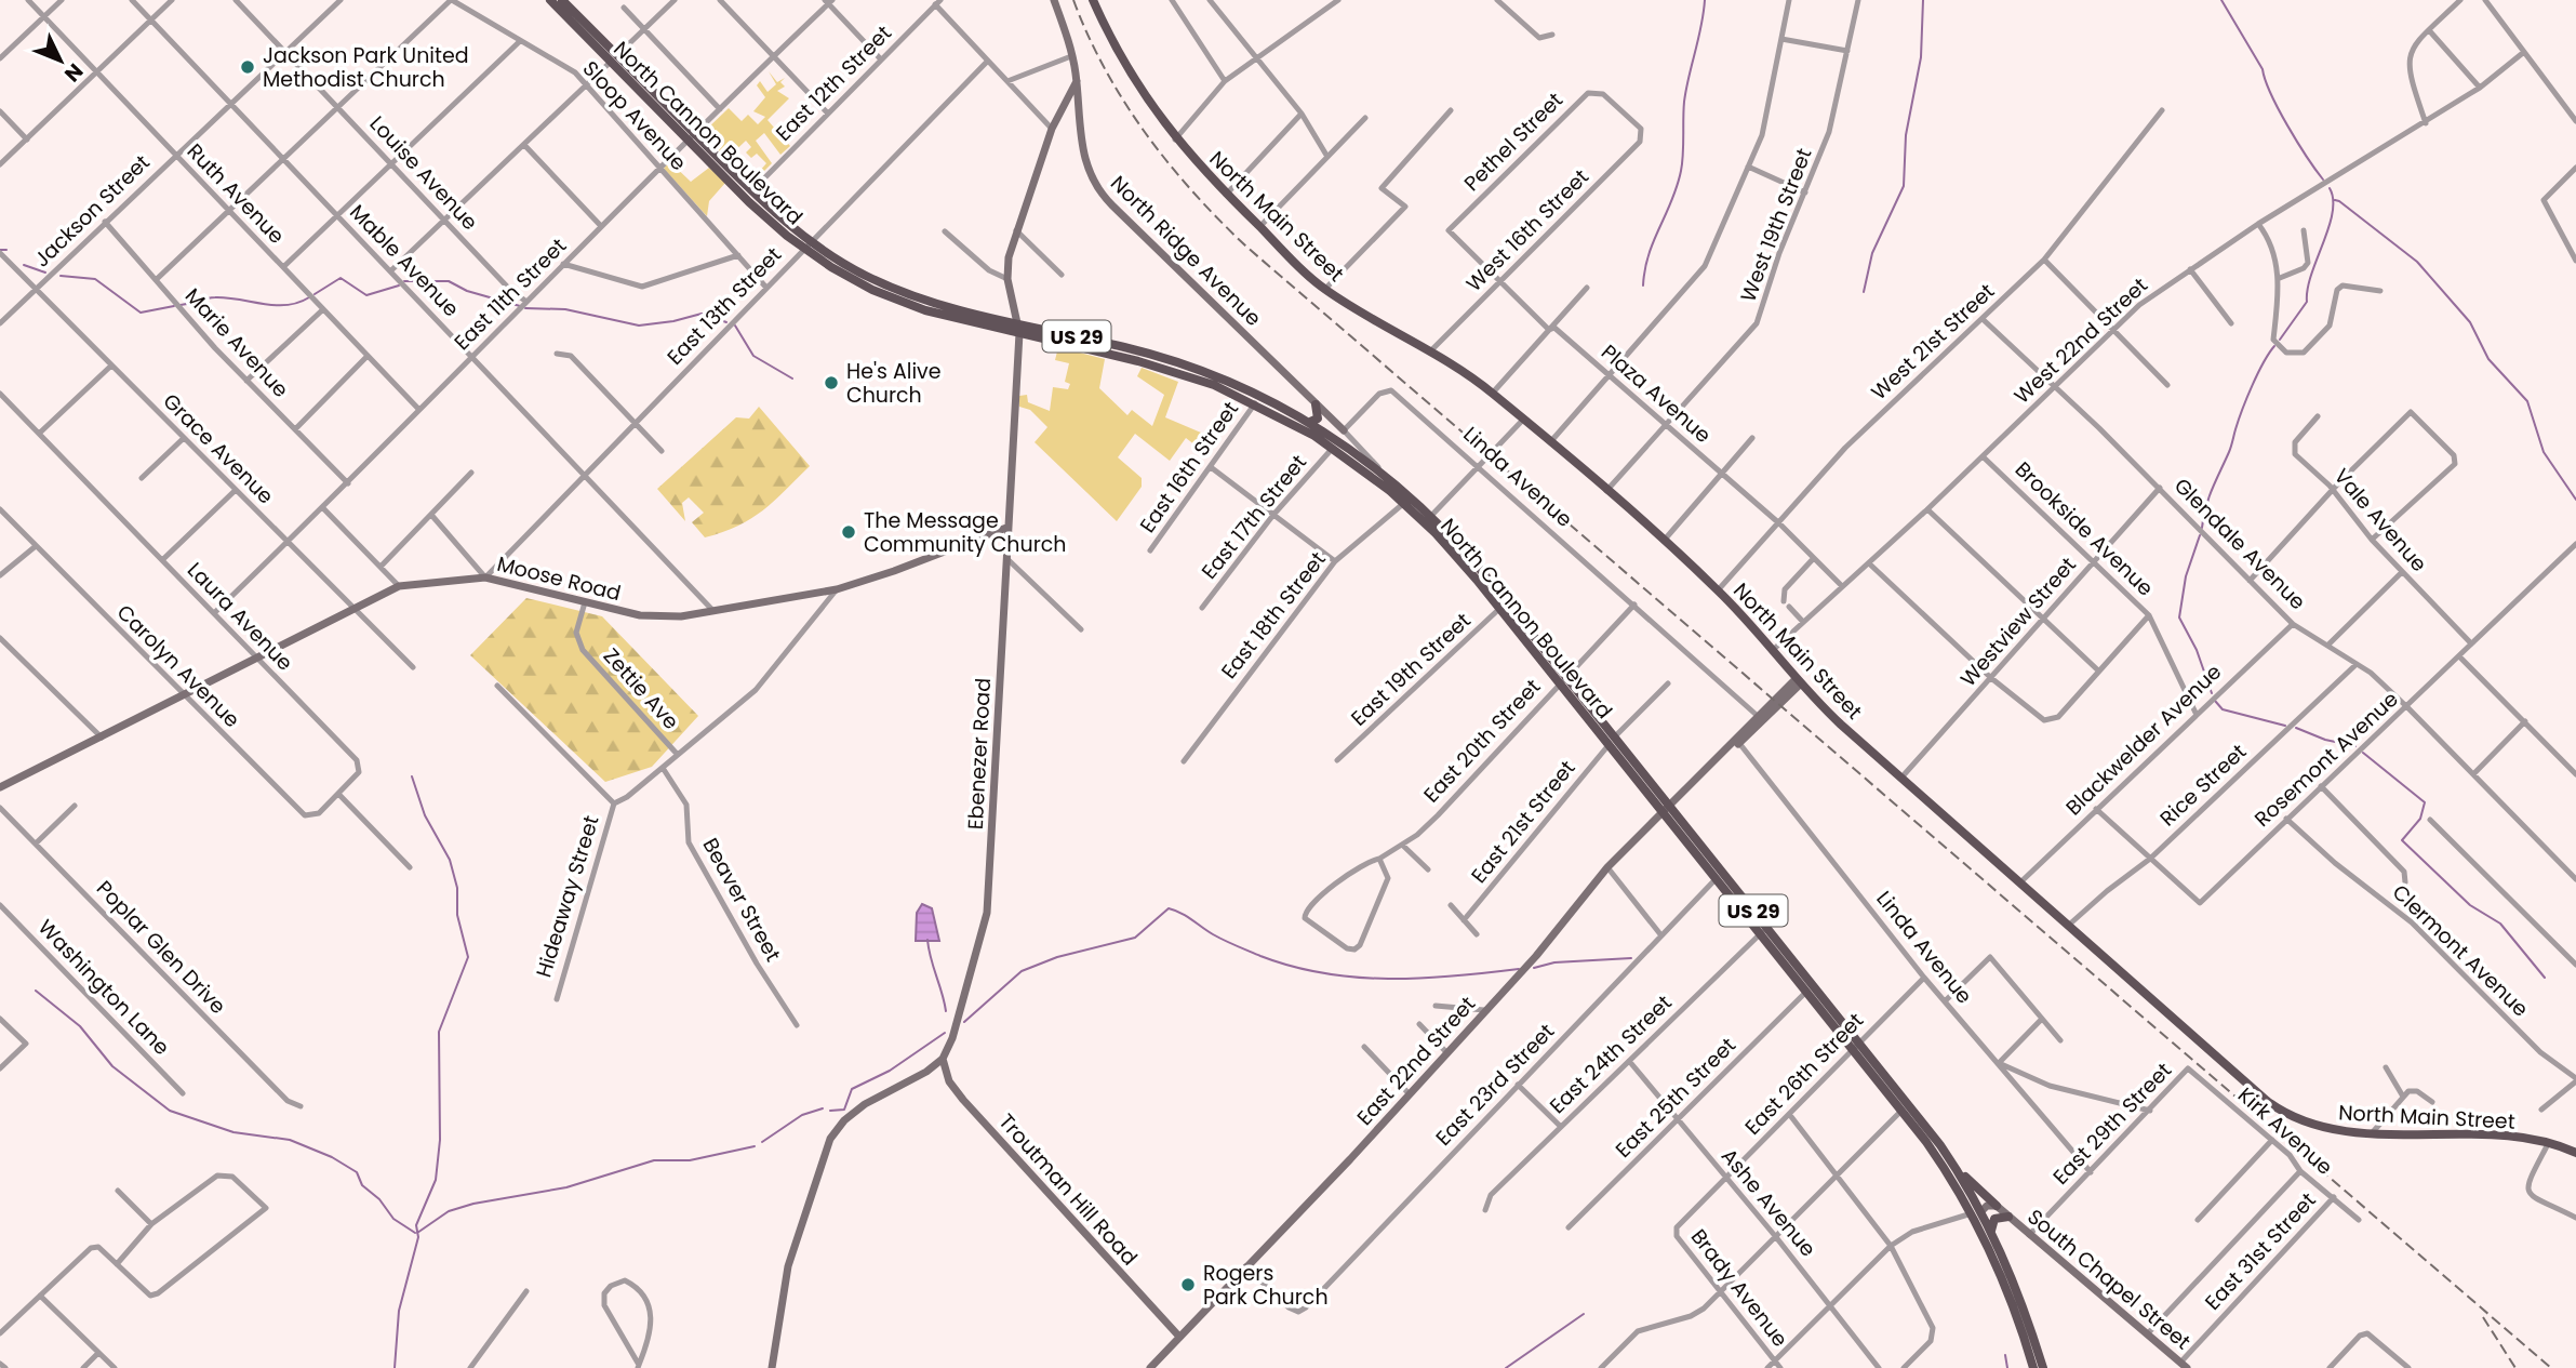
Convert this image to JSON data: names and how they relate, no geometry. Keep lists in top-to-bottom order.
{
  "streets": {
    "main road": ["North Cannon Boulevard", "North Main Street", "US 29"],
    "street": [
      "East 12th Street",
      "Sloop Avenue",
      "Pethel Street",
      "Louise Avenue",
      "Ruth Avenue",
      "Jackson Street",
      "West 19th Street",
      "West 16th Street",
      "North Ridge Avenue",
      "Mable Avenue",
      "East 11th Street",
      "East 13th Street",
      "West 22nd Street",
      "West 21st Street",
      "Marie Avenue",
      "Plaza Avenue",
      "Grace Avenue",
      "East 16th Street",
      "Linda Avenue",
      "East 17th Street",
      "Vale Avenue",
      "Brookside Avenue",
      "Glendale Avenue",
      "Moose Road",
      "East 18th Street",
      "Laura Avenue",
      "Westview Street",
      "Carolyn Avenue",
      "East 19th Street",
      "Zettie Ave",
      "Blackwelder Avenue",
      "East 20th Street",
      "Ebenezer Road",
      "Rosemont Avenue",
      "Rice Street",
      "East 21st Street",
      "Hideaway Street",
      "Beaver Street",
      "Poplar Glen Drive",
      "Clermont Avenue",
      "Washington Lane",
      "East 24th Street",
      "East 22nd Street",
      "East 26th Street",
      "East 23rd Street",
      "East 25th Street",
      "East 29th Street",
      "Kirk Avenue",
      "Troutman Hill Road",
      "Ashe Avenue",
      "East 31st Street",
      "South Chapel Street",
      "Brady Avenue"
    ]
  },
  "crossings": [
    ["East 12th Street", "North Cannon Boulevard"],
    ["Sloop Avenue", "East 11th Street"],
    ["Sloop Avenue", "East 13th Street"],
    ["North Cannon Boulevard", "North Ridge Avenue"],
    ["North Cannon Boulevard", "East 11th Street"],
    ["North Cannon Boulevard", "East 13th Street"],
    ["North Cannon Boulevard", "East 16th Street"],
    ["North Cannon Boulevard", "East 17th Street"],
    ["North Cannon Boulevard", "East 18th Street"],
    ["North Cannon Boulevard", "East 19th Street"],
    ["North Cannon Boulevard", "East 20th Street"],
    ["North Cannon Boulevard", "Ebenezer Road"],
    ["North Cannon Boulevard", "East 21st Street"],
    ["North Cannon Boulevard", "East 24th Street"],
    ["North Cannon Boulevard", "East 22nd Street"],
    ["North Cannon Boulevard", "East 26th Street"],
    ["North Cannon Boulevard", "East 23rd Street"],
    ["North Cannon Boulevard", "East 25th Street"],
    ["North Cannon Boulevard", "South Chapel Street"],
    ["Pethel Street", "West 16th Street"],
    ["Pethel Street", "Plaza Avenue"],
    ["Louise Avenue", "Jackson Street"],
    ["Louise Avenue", "East 11th Street"],
    ["Ruth Avenue", "Jackson Street"],
    ["Ruth Avenue", "East 11th Street"],
    ["Jackson Street", "Mable Avenue"],
    ["Jackson Street", "Marie Avenue"],
    ["Jackson Street", "Grace Avenue"],
    ["North Main Street", "West 19th Street"],
    ["North Main Street", "West 16th Street"],
    ["North Main Street", "West 22nd Street"],
    ["North Main Street", "West 21st Street"],
    ["North Main Street", "Westview Street"],
    ["North Main Street", "Blackwelder Avenue"],
    ["North Main Street", "Rice Street"],
    ["North Main Street", "East 22nd Street"],
    ["West 19th Street", "Plaza Avenue"],
    ["West 16th Street", "Plaza Avenue"],
    ["North Ridge Avenue", "Linda Avenue"],
    ["North Ridge Avenue", "Ebenezer Road"],
    ["Mable Avenue", "East 11th Street"],
    ["Mable Avenue", "East 13th Street"],
    ["Mable Avenue", "Moose Road"],
    ["East 11th Street", "Marie Avenue"],
    ["East 11th Street", "Grace Avenue"],
    ["East 11th Street", "Laura Avenue"],
    ["East 13th Street", "Moose Road"],
    ["West 22nd Street", "Plaza Avenue"],
    ["West 22nd Street", "Brookside Avenue"],
    ["West 22nd Street", "Glendale Avenue"],
    ["West 21st Street", "Plaza Avenue"],
    ["West 21st Street", "Glendale Avenue"],
    ["Grace Avenue", "Moose Road"],
    ["Linda Avenue", "East 20th Street"],
    ["Linda Avenue", "East 22nd Street"],
    ["Linda Avenue", "East 26th Street"],
    ["Linda Avenue", "East 29th Street"],
    ["Vale Avenue", "Rosemont Avenue"],
    ["Brookside Avenue", "Westview Street"],
    ["Brookside Avenue", "Blackwelder Avenue"],
    ["Glendale Avenue", "Westview Street"],
    ["Glendale Avenue", "Blackwelder Avenue"],
    ["Glendale Avenue", "Rosemont Avenue"],
    ["Glendale Avenue", "Rice Street"],
    ["Moose Road", "Laura Avenue"],
    ["Moose Road", "Carolyn Avenue"],
    ["Moose Road", "Zettie Ave"],
    ["Moose Road", "Ebenezer Road"],
    ["Laura Avenue", "Carolyn Avenue"],
    ["Blackwelder Avenue", "Rosemont Avenue"],
    ["Ebenezer Road", "Troutman Hill Road"],
    ["Rosemont Avenue", "Rice Street"],
    ["Rosemont Avenue", "Clermont Avenue"],
    ["East 24th Street", "Ashe Avenue"],
    ["East 22nd Street", "East 23rd Street"],
    ["East 22nd Street", "Troutman Hill Road"],
    ["East 26th Street", "Ashe Avenue"],
    ["East 26th Street", "Brady Avenue"],
    ["East 25th Street", "Ashe Avenue"],
    ["East 29th Street", "Kirk Avenue"],
    ["East 29th Street", "South Chapel Street"],
    ["Kirk Avenue", "East 31st Street"],
    ["East 31st Street", "South Chapel Street"]
  ],
  "places": [
    "Jackson Park United Methodist Church",
    "He's Alive Church",
    "The Message Community Church",
    "Rogers Park Church"
  ],
  "north": "bottom right"
}
